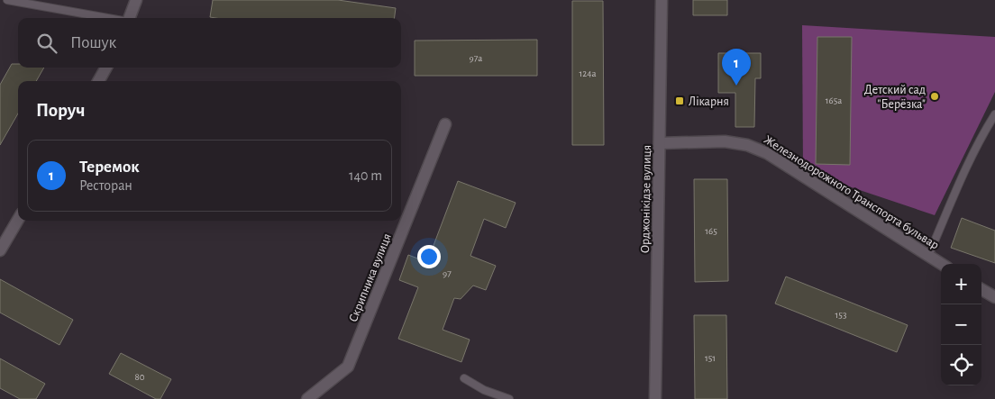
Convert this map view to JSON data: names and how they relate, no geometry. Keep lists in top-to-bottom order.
{
  "streets": {
    "street": ["Железнодорожного Транспорта бульвар", "Орджонікідзе вулиця", "Скрипника вулиця"]
  },
  "crossings": [
    ["Железнодорожного Транспорта бульвар", "Орджонікідзе вулиця"]
  ],
  "places": {
    "other": ["Детский сад \"Берёзка\""],
    "transit": ["Лікарня"]
  },
  "house_numbers": [
    "97а",
    "124а",
    "165а",
    "165",
    "97",
    "153",
    "151",
    "80"
  ],
  "page": {
    "search": "Пошук",
    "pins": "1",
    "heading": "Поруч",
    "list": [
      {
        "mark": "1",
        "name": "Теремок",
        "note": "Ресторан",
        "value": "140 m"
      }
    ],
    "map_buttons": ["+", "−"]
  }
}
